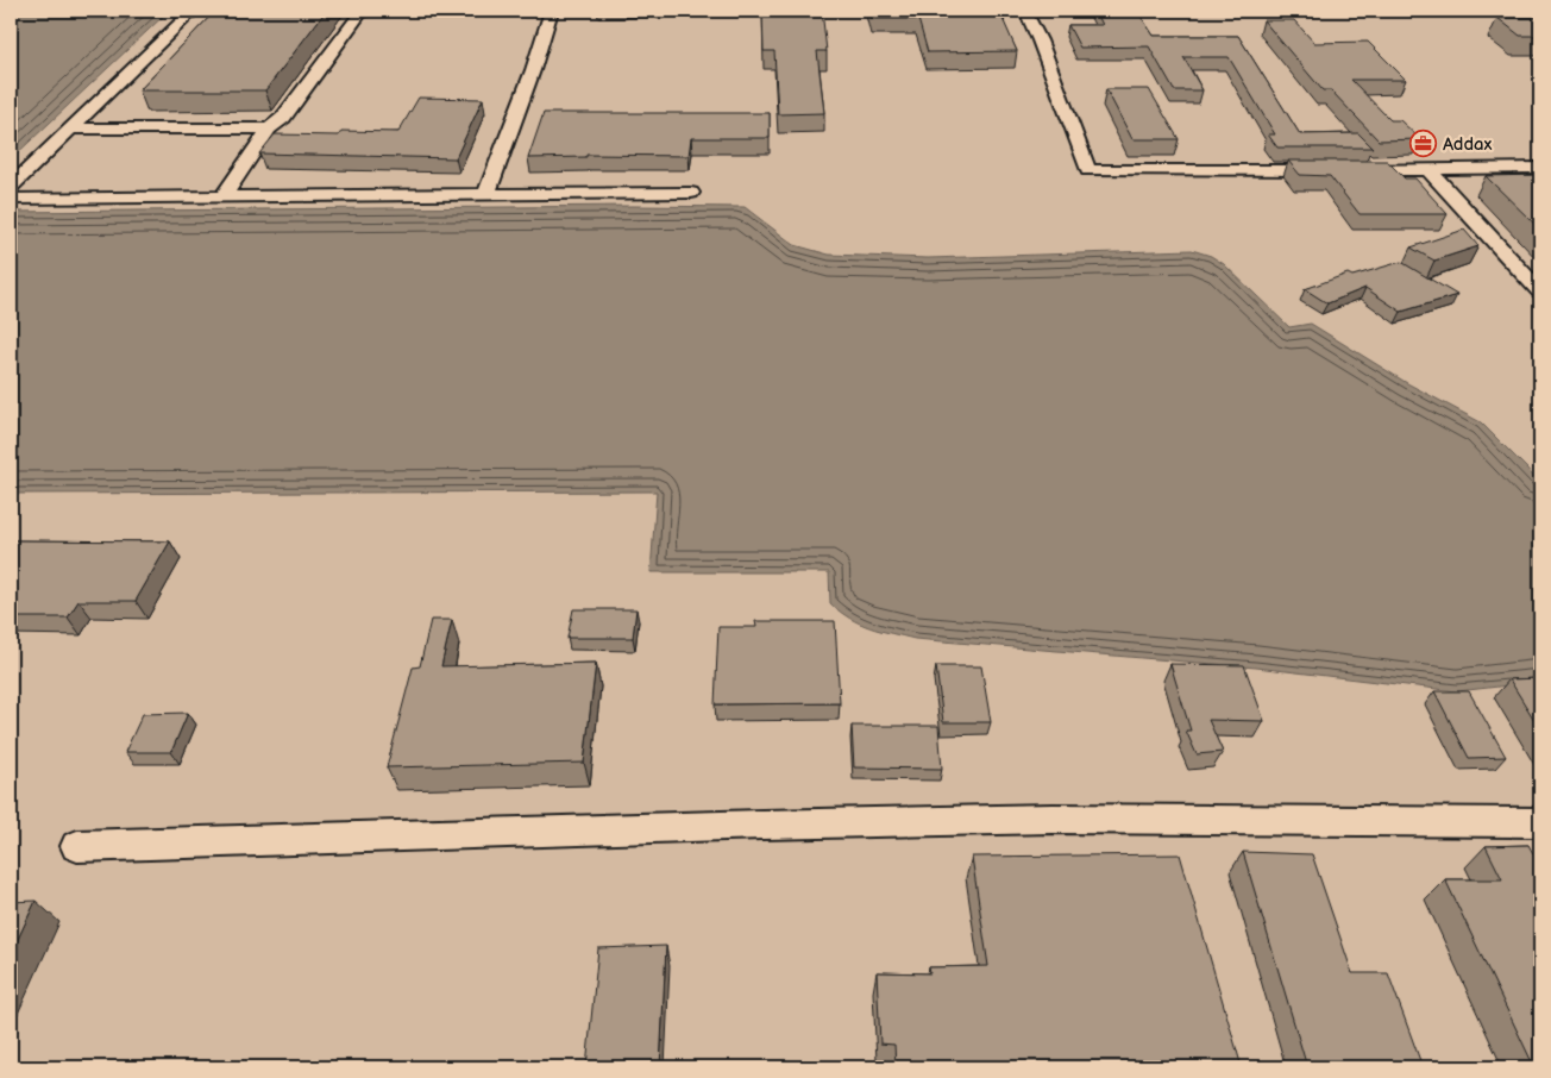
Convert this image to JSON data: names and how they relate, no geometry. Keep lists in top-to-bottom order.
{
  "places": {
    "office": ["Addax"]
  }
}
